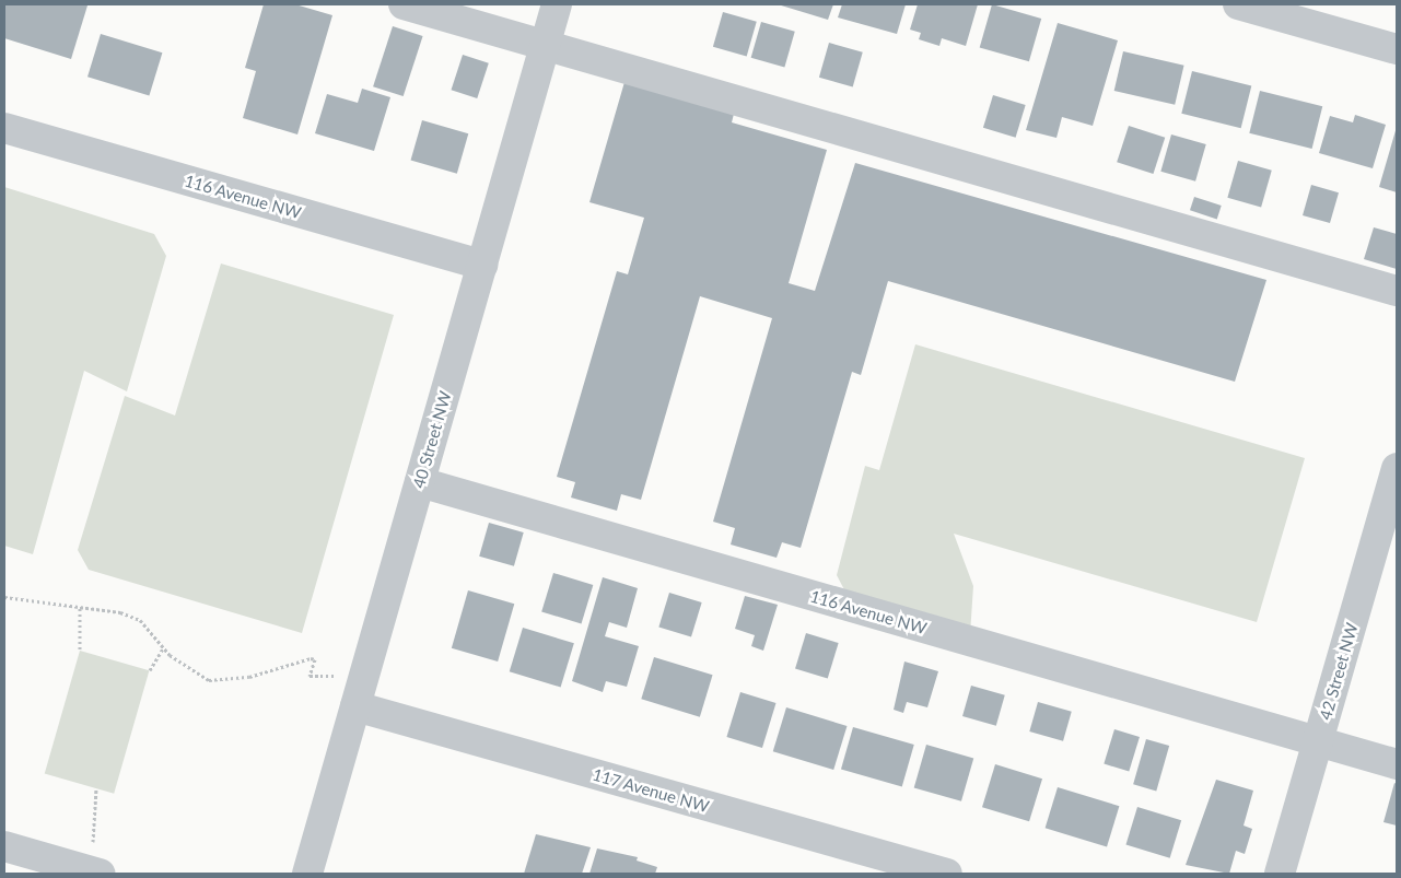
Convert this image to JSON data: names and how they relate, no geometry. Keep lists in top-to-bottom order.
{
  "streets": {
    "street": [
      "116 Avenue NW",
      "40 Street NW",
      "42 Street NW",
      "117 Avenue NW"
    ]
  },
  "crossings": [
    ["116 Avenue NW", "40 Street NW"],
    ["116 Avenue NW", "42 Street NW"],
    ["40 Street NW", "117 Avenue NW"]
  ]
}
